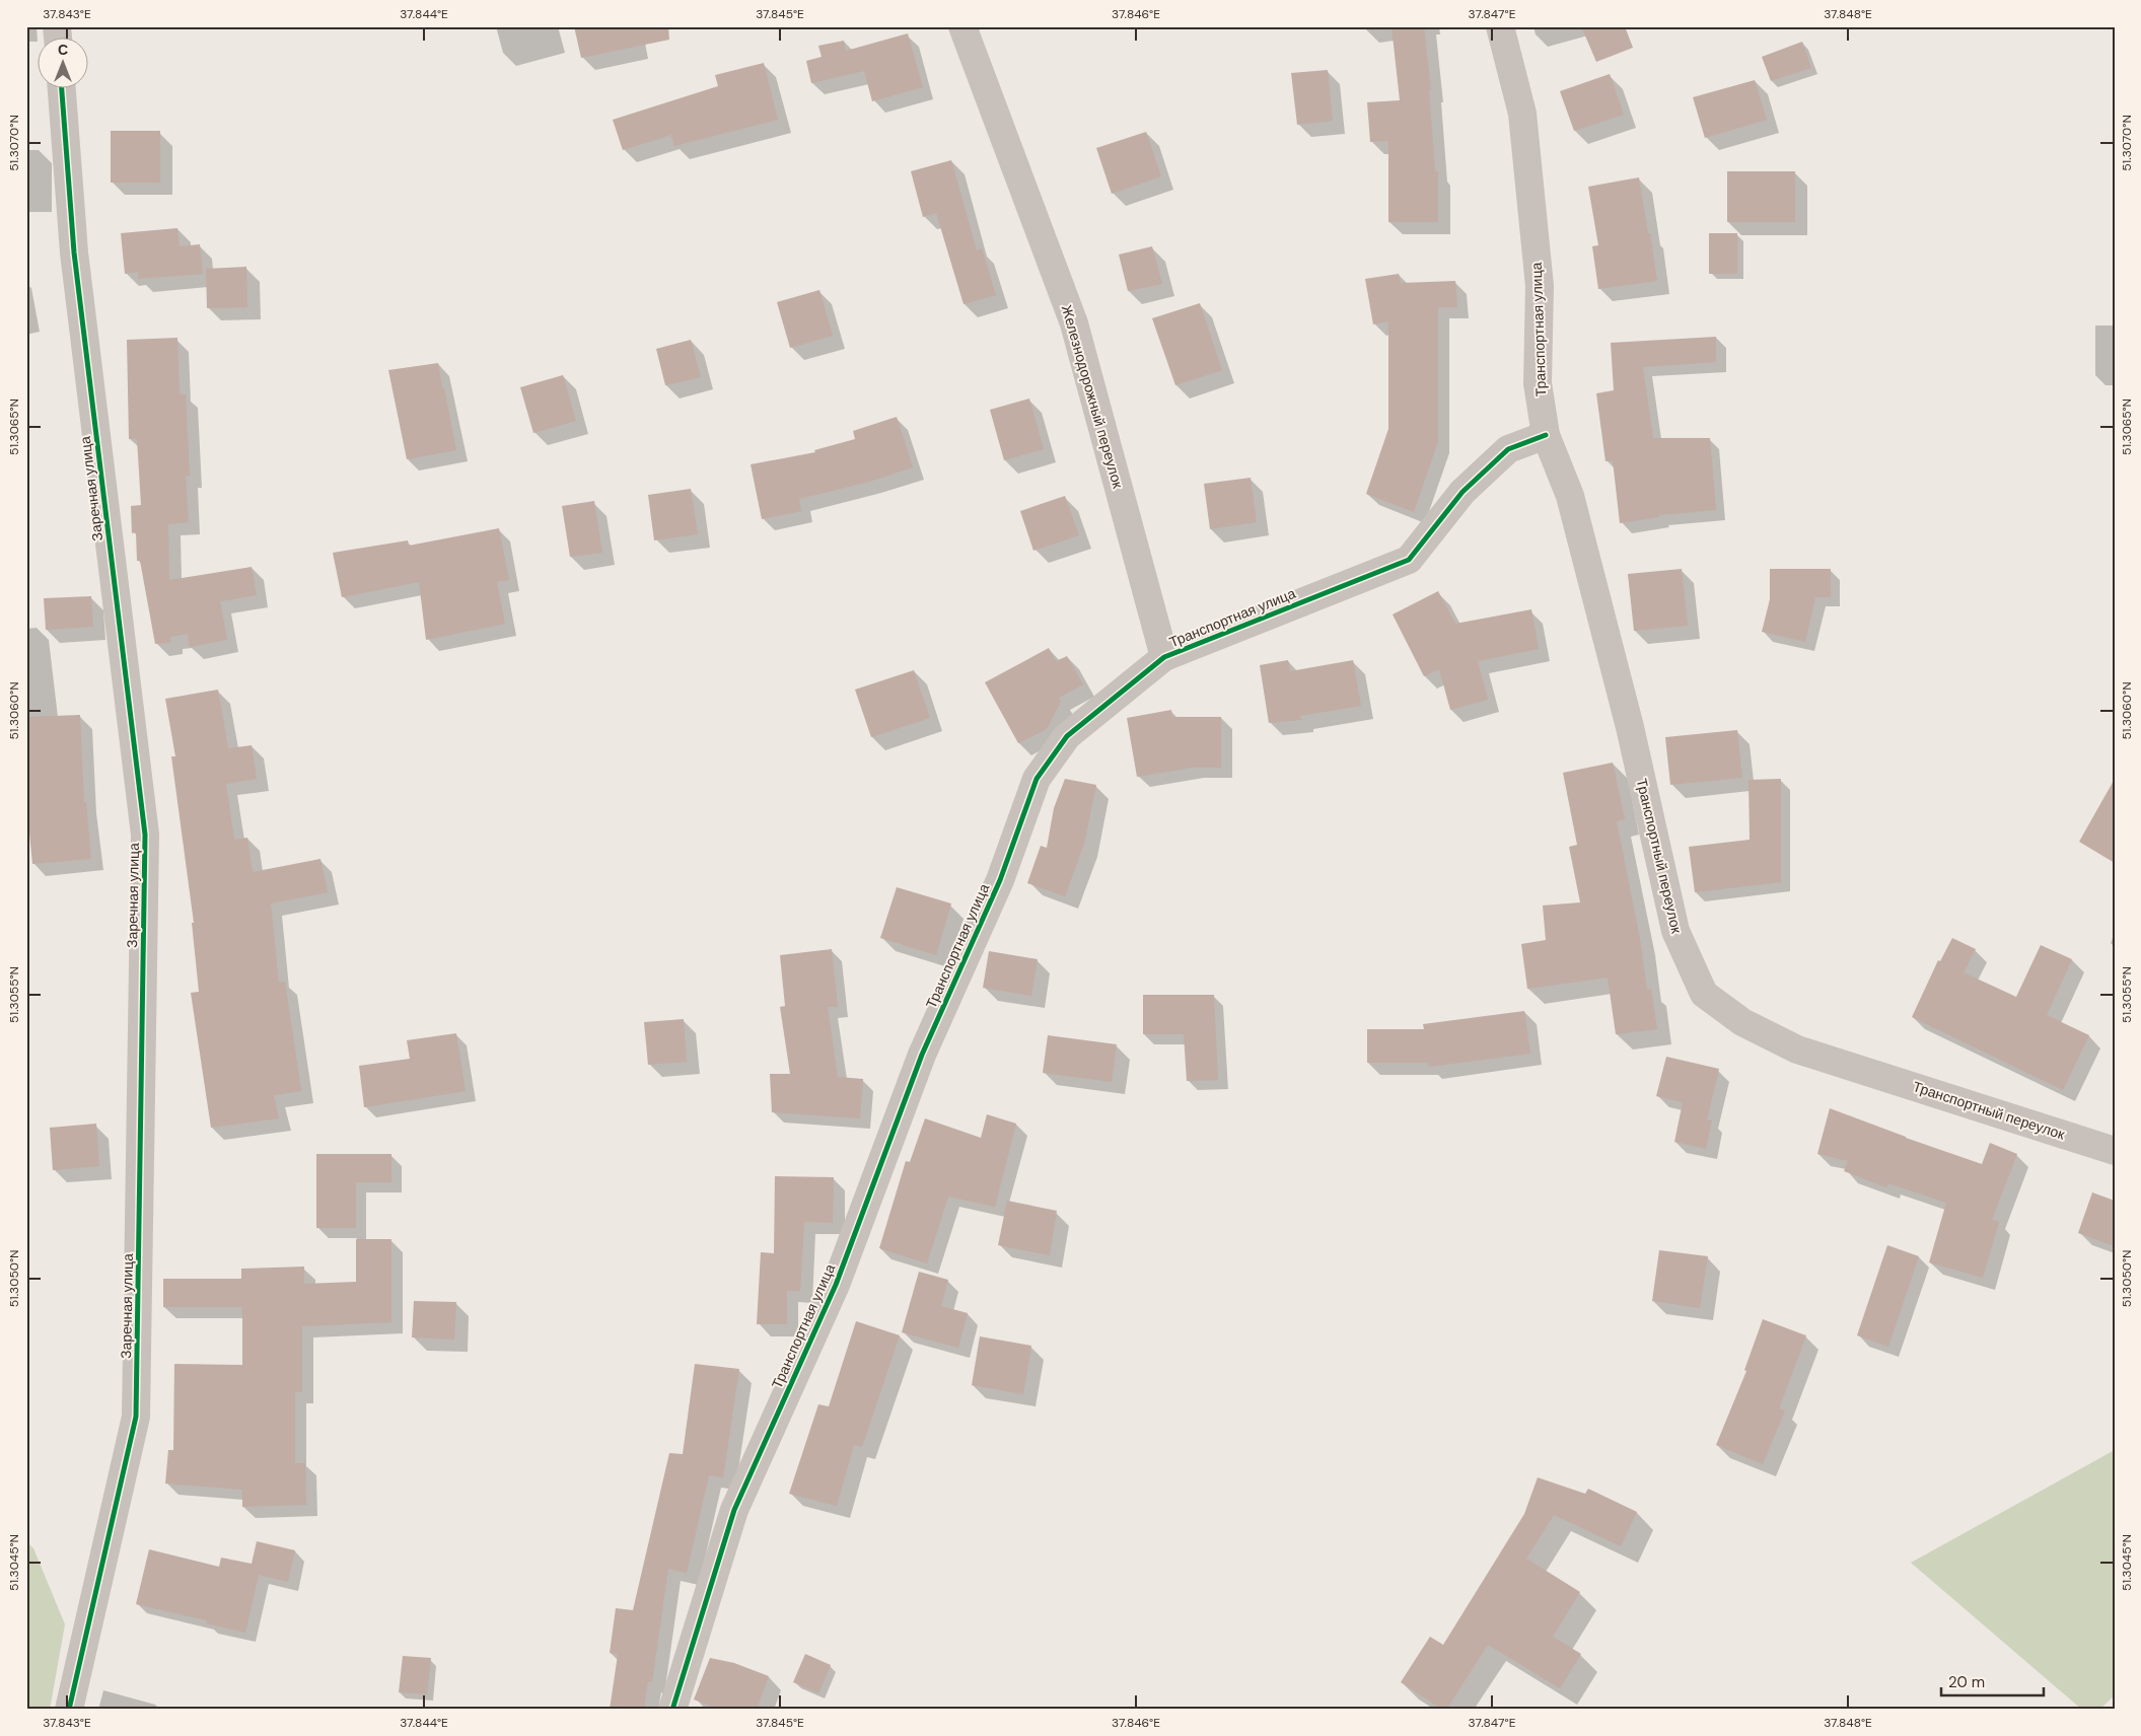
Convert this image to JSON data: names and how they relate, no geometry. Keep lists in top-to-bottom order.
{
  "streets": {
    "street": [
      "Транспортная улица",
      "Железнодорожный переулок",
      "Заречная улица",
      "Транспортный переулок"
    ]
  },
  "crossings": [
    ["Транспортная улица", "Железнодорожный переулок"],
    ["Транспортная улица", "Транспортный переулок"]
  ],
  "scale_bar": "20 m",
  "north": "top",
  "coordinates": [
    "37.843°E",
    "37.844°E",
    "37.845°E",
    "37.846°E",
    "37.847°E",
    "37.848°E",
    "51.3070°N",
    "51.3065°N",
    "51.3060°N",
    "51.3055°N",
    "51.3050°N",
    "51.3045°N"
  ]
}
